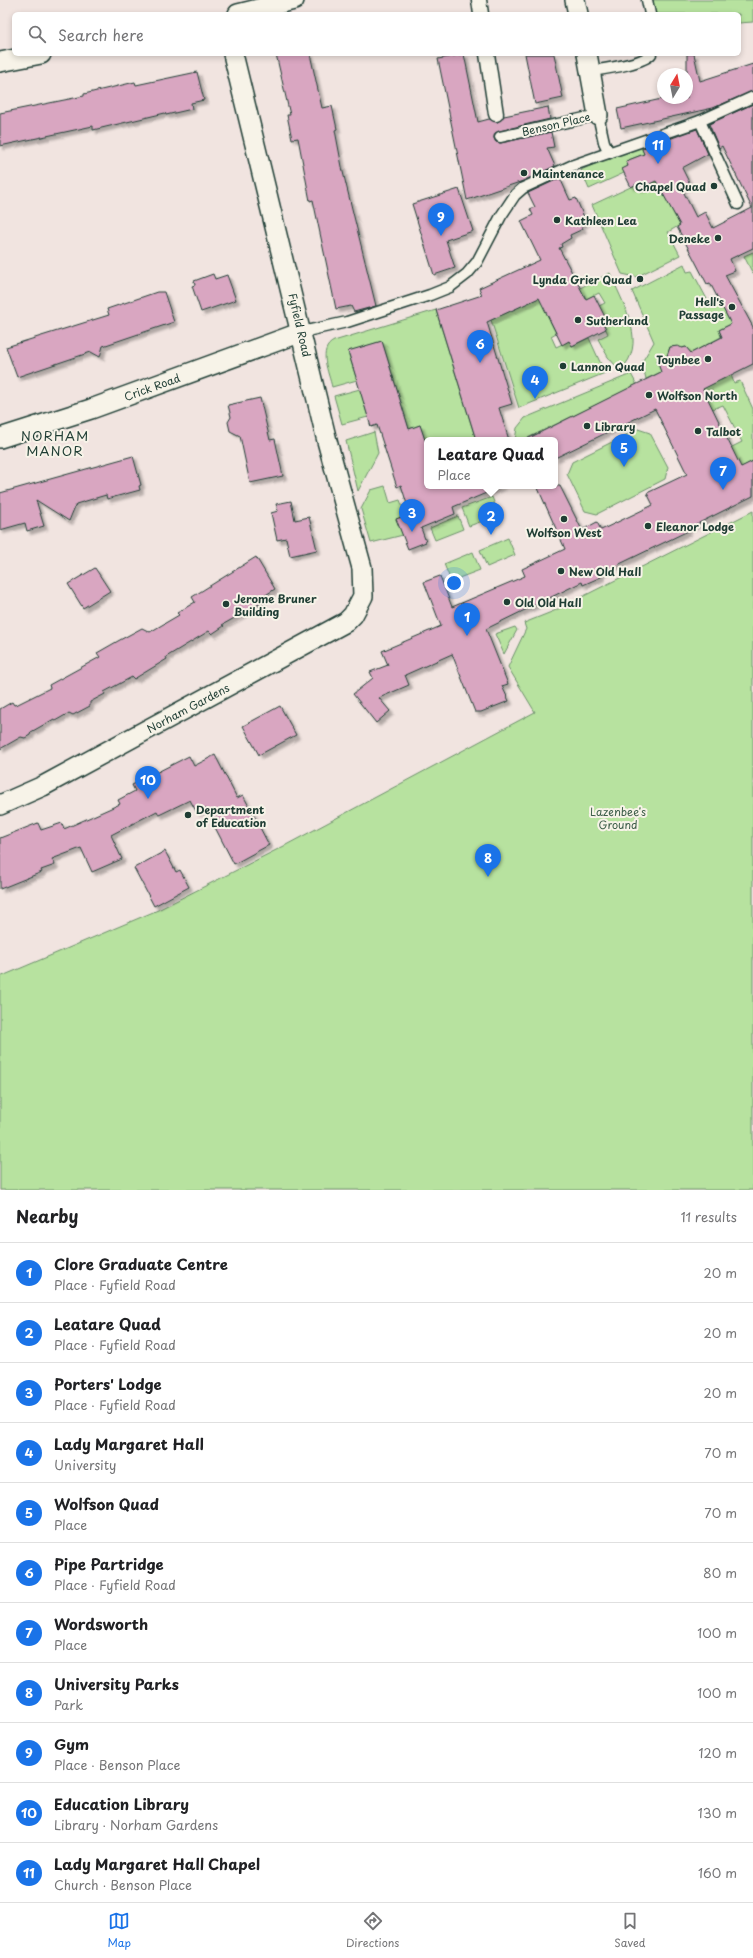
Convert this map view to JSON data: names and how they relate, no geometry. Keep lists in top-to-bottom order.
{
  "streets": {
    "street": [
      "Benson Place",
      "Fyfield Road",
      "Crick Road",
      "Norham Gardens"
    ]
  },
  "crossings": [
    ["Fyfield Road", "Crick Road"],
    ["Fyfield Road", "Norham Gardens"]
  ],
  "districts": ["NORHAM MANOR"],
  "parks": ["Lazenbee's Ground"],
  "places": [
    "Maintenance",
    "Chapel Quad",
    "Kathleen Lea",
    "Deneke",
    "Lynda Grier Quad",
    "Hell's Passage",
    "Sutherland",
    "Toynbee",
    "Lannon Quad",
    "Wolfson North",
    "Library",
    "Talbot",
    "Wolfson West",
    "Eleanor Lodge",
    "New Old Hall",
    "Old Old Hall",
    "Jerome Bruner Building",
    "Department of Education"
  ],
  "north": "top",
  "page": {
    "search": "Search here",
    "pins": [
      "11",
      "9",
      "6",
      "4",
      "5",
      "7",
      "3",
      "2",
      "1",
      "10",
      "8"
    ],
    "popup": ["Leatare Quad", "Place"],
    "heading": ["Nearby", "11 results"],
    "list": [
      {
        "mark": "1",
        "name": "Clore Graduate Centre",
        "note": "Place · Fyfield Road",
        "value": "20 m"
      },
      {
        "mark": "2",
        "name": "Leatare Quad",
        "note": "Place · Fyfield Road",
        "value": "20 m"
      },
      {
        "mark": "3",
        "name": "Porters' Lodge",
        "note": "Place · Fyfield Road",
        "value": "20 m"
      },
      {
        "mark": "4",
        "name": "Lady Margaret Hall",
        "note": "University",
        "value": "70 m"
      },
      {
        "mark": "5",
        "name": "Wolfson Quad",
        "note": "Place",
        "value": "70 m"
      },
      {
        "mark": "6",
        "name": "Pipe Partridge",
        "note": "Place · Fyfield Road",
        "value": "80 m"
      },
      {
        "mark": "7",
        "name": "Wordsworth",
        "note": "Place",
        "value": "100 m"
      },
      {
        "mark": "8",
        "name": "University Parks",
        "note": "Park",
        "value": "100 m"
      },
      {
        "mark": "9",
        "name": "Gym",
        "note": "Place · Benson Place",
        "value": "120 m"
      },
      {
        "mark": "10",
        "name": "Education Library",
        "note": "Library · Norham Gardens",
        "value": "130 m"
      },
      {
        "mark": "11",
        "name": "Lady Margaret Hall Chapel",
        "note": "Church · Benson Place",
        "value": "160 m"
      }
    ],
    "nav": ["Map", "Directions", "Saved"]
  }
}
